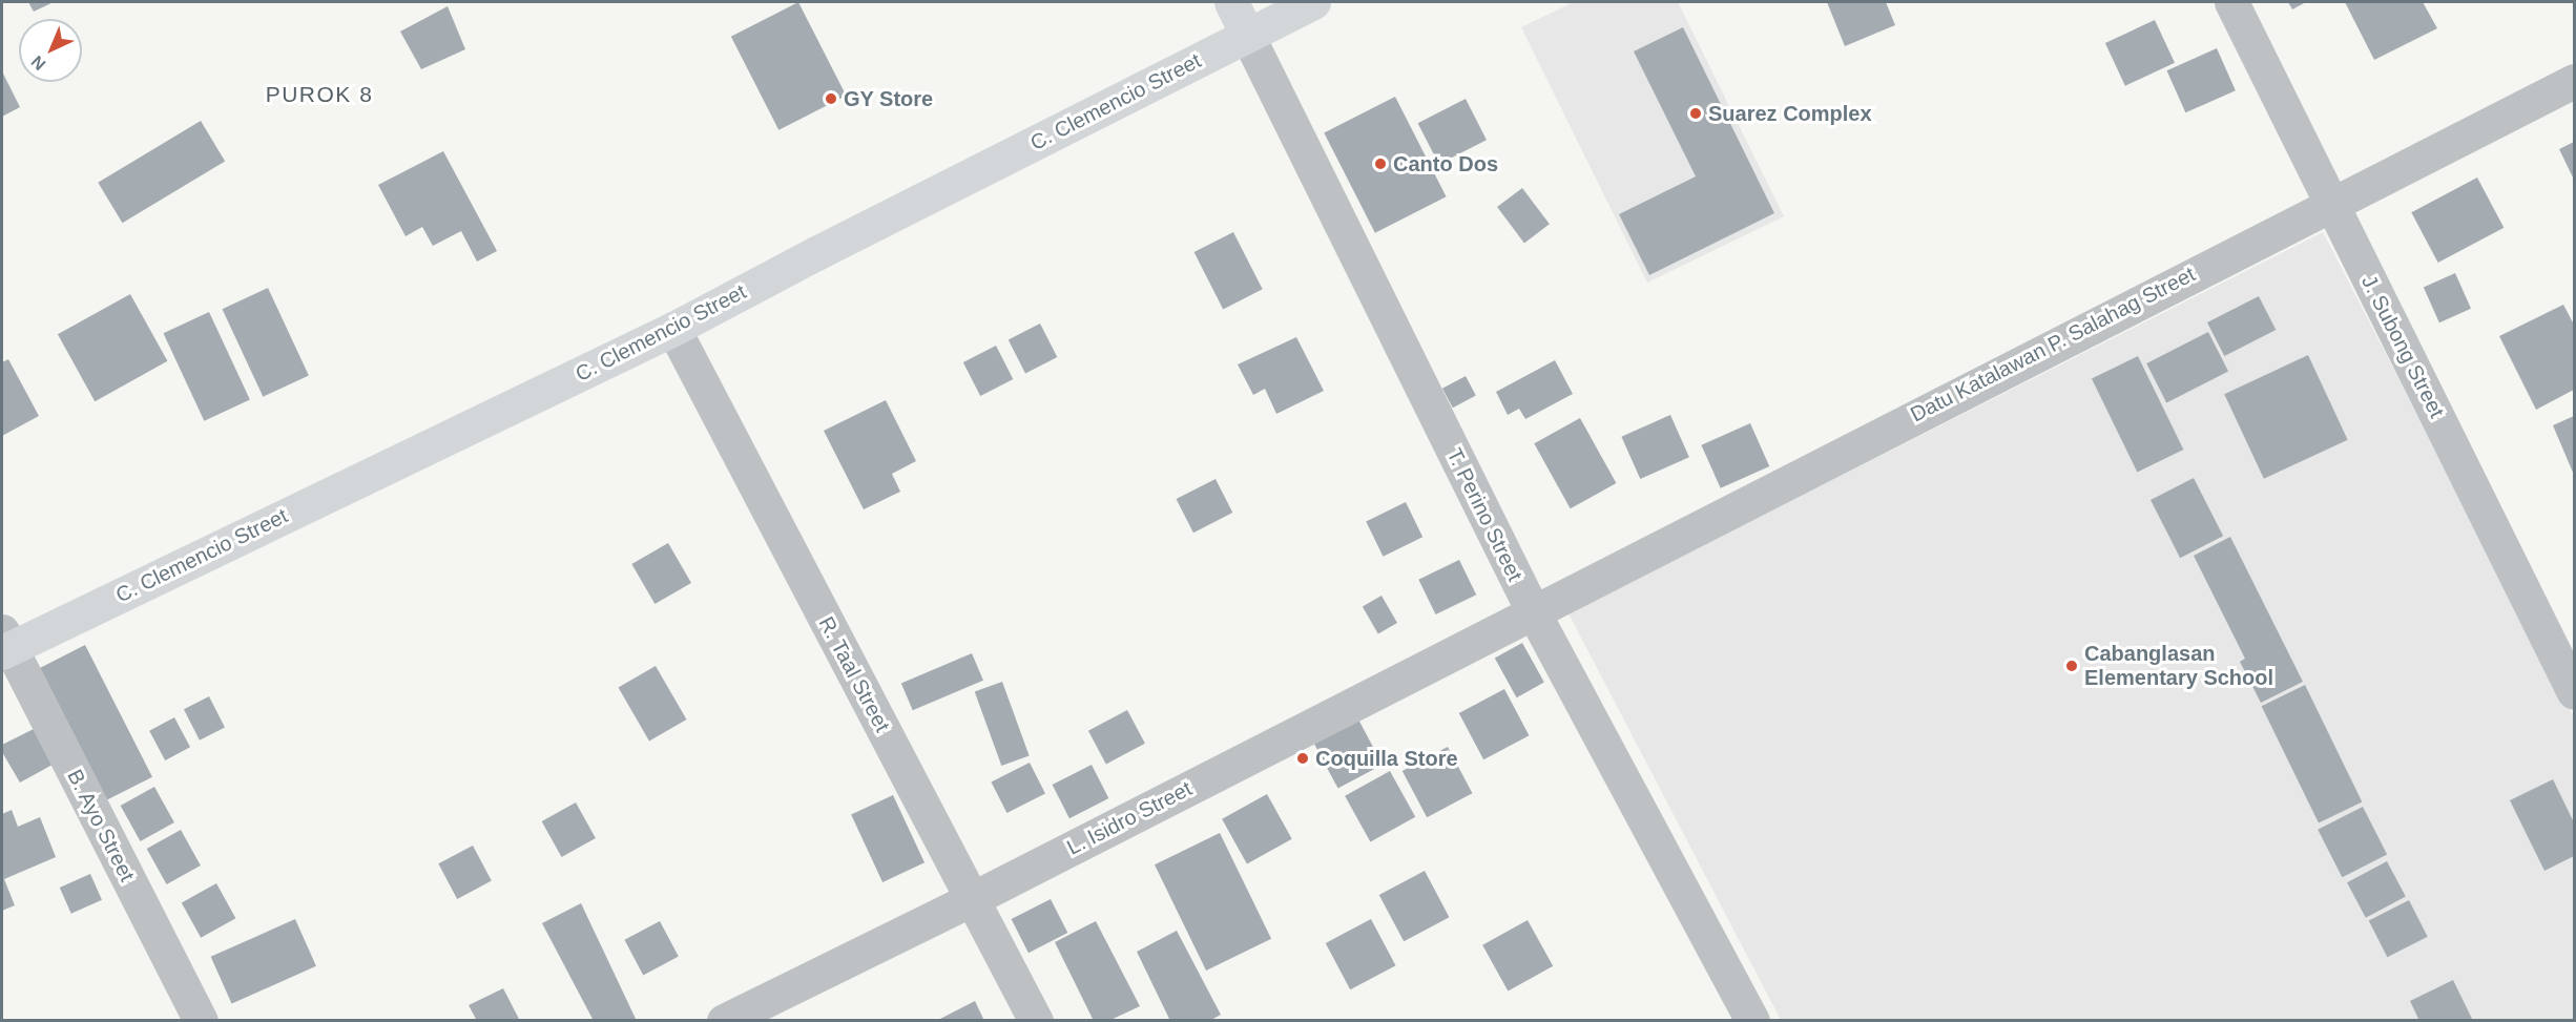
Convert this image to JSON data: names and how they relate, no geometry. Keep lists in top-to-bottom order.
{
  "streets": {
    "street": [
      "C. Clemencio Street",
      "Datu Katalawan P. Salahag Street",
      "J. Subong Street",
      "T. Perino Street",
      "R. Taal Street",
      "L. Isidro Street",
      "B. Ayo Street"
    ]
  },
  "crossings": [
    ["C. Clemencio Street", "T. Perino Street"],
    ["C. Clemencio Street", "R. Taal Street"],
    ["C. Clemencio Street", "B. Ayo Street"],
    ["Datu Katalawan P. Salahag Street", "J. Subong Street"],
    ["Datu Katalawan P. Salahag Street", "T. Perino Street"],
    ["Datu Katalawan P. Salahag Street", "L. Isidro Street"],
    ["T. Perino Street", "L. Isidro Street"],
    ["R. Taal Street", "L. Isidro Street"]
  ],
  "districts": ["PUROK 8"],
  "places": [
    "GY Store",
    "Suarez Complex",
    "Canto Dos",
    "Cabanglasan Elementary School",
    "Coquilla Store"
  ],
  "north": "bottom left"
}
